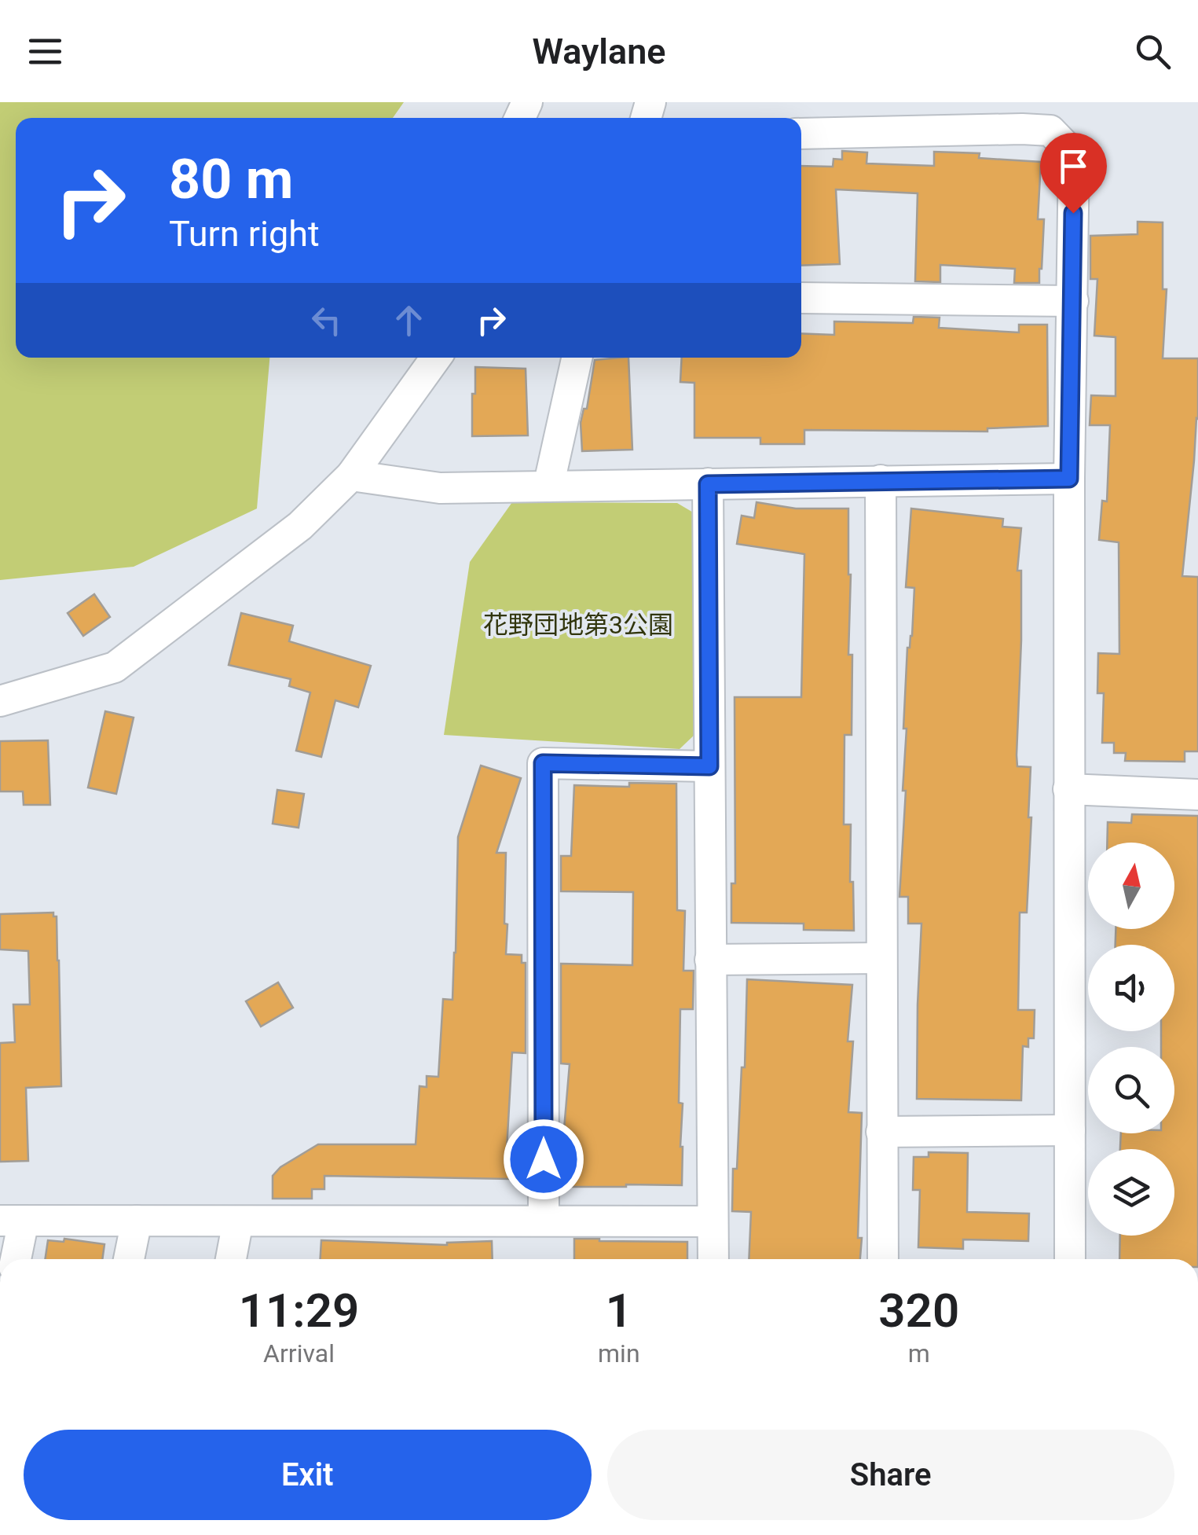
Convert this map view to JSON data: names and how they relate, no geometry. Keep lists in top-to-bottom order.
{
  "parks": ["花野団地第3公園"],
  "north": "top",
  "page": {
    "header": "Waylane",
    "turn": ["80 m", "Turn right"],
    "eta": [
      "11:29",
      "Arrival",
      "1",
      "min",
      "320",
      "m"
    ],
    "buttons": ["Exit", "Share"]
  }
}
